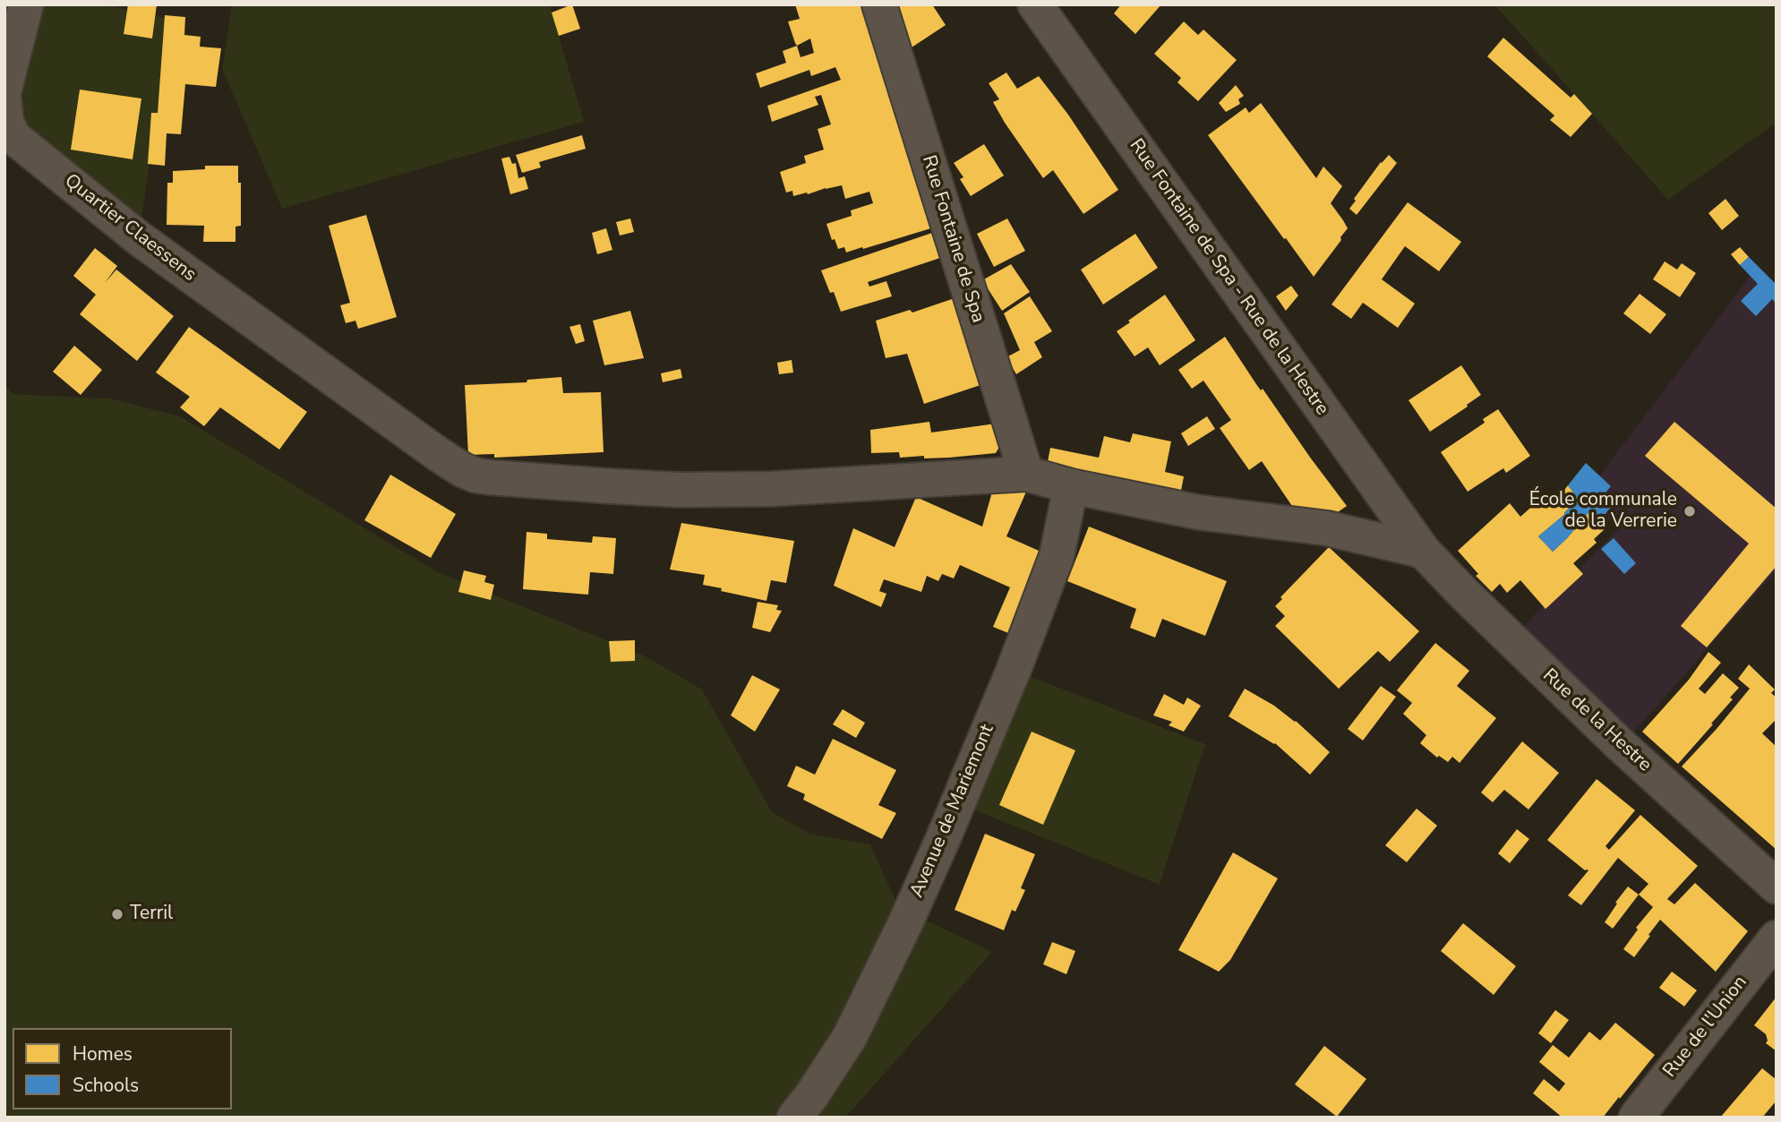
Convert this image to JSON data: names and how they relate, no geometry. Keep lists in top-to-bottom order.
{
  "streets": {
    "street": [
      "Quartier Claessens",
      "Rue Fontaine de Spa",
      "Rue Fontaine de Spa - Rue de la Hestre",
      "Rue de la Hestre",
      "Avenue de Mariemont",
      "Rue de l'Union"
    ]
  },
  "crossings": [
    ["Quartier Claessens", "Rue Fontaine de Spa"],
    ["Quartier Claessens", "Rue Fontaine de Spa - Rue de la Hestre"],
    ["Quartier Claessens", "Rue de la Hestre"],
    ["Quartier Claessens", "Avenue de Mariemont"],
    ["Rue Fontaine de Spa - Rue de la Hestre", "Rue de la Hestre"]
  ],
  "places": ["École communale de la Verrerie", "Terril"],
  "legend": ["Homes", "Schools"]
}
